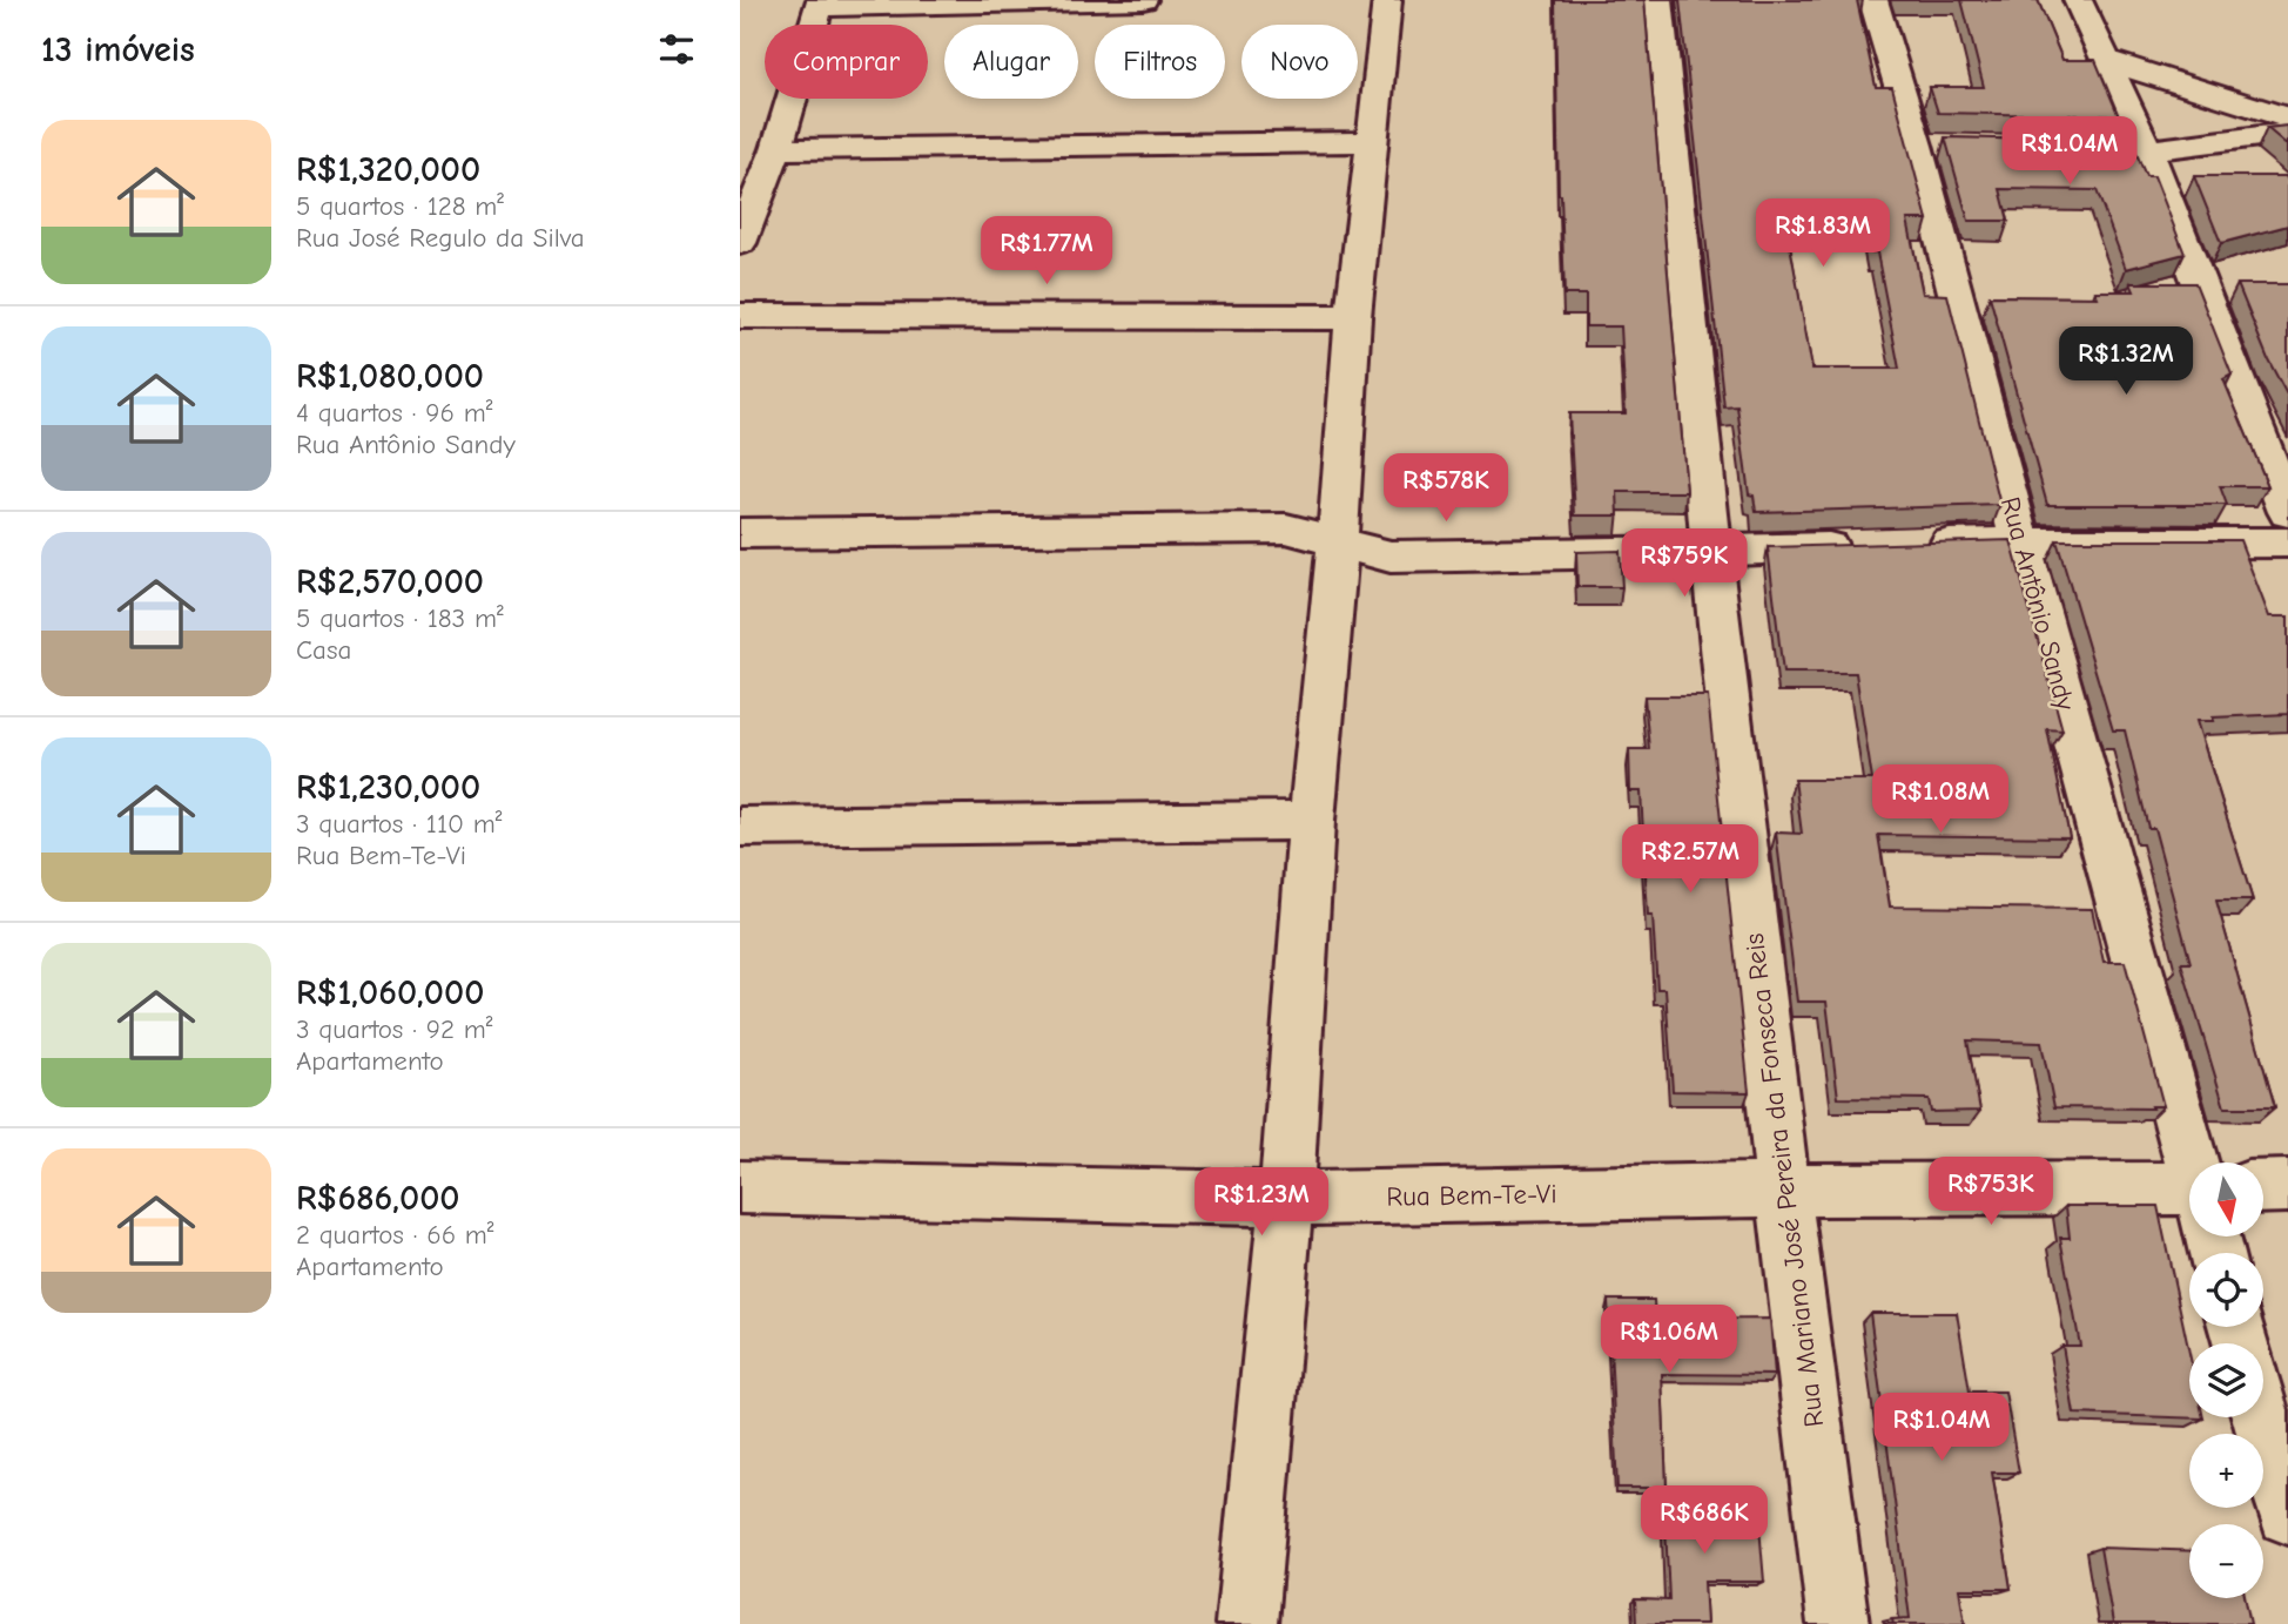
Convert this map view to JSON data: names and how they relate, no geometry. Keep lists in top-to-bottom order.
{
  "streets": {
    "street": ["Rua Antônio Sandy", "Rua Mariano José Pereira da Fonseca Reis", "Rua Bem-Te-Vi"]
  },
  "crossings": [
    ["Rua Mariano José Pereira da Fonseca Reis", "Rua Bem-Te-Vi"]
  ],
  "north": "bottom",
  "page": {
    "heading": "13 imóveis",
    "chip": [
      "Comprar",
      "Alugar",
      "Filtros",
      "Novo"
    ],
    "list": [
      {
        "name": "R$1,320,000",
        "note": "5 quartos · 128 m² · Rua José Regulo da Silva"
      },
      {
        "name": "R$1,080,000",
        "note": "4 quartos · 96 m² · Rua Antônio Sandy"
      },
      {
        "name": "R$2,570,000",
        "note": "5 quartos · 183 m² · Casa"
      },
      {
        "name": "R$1,230,000",
        "note": "3 quartos · 110 m² · Rua Bem-Te-Vi"
      },
      {
        "name": "R$1,060,000",
        "note": "3 quartos · 92 m² · Apartamento"
      },
      {
        "name": "R$686,000",
        "note": "2 quartos · 66 m² · Apartamento"
      }
    ],
    "price": [
      "R$1.04M",
      "R$1.83M",
      "R$1.77M",
      "R$1.32M",
      "R$578K",
      "R$759K",
      "R$1.08M",
      "R$2.57M",
      "R$753K",
      "R$1.23M",
      "R$1.06M",
      "R$1.04M",
      "R$686K"
    ],
    "map_buttons": ["+", "−"]
  }
}
